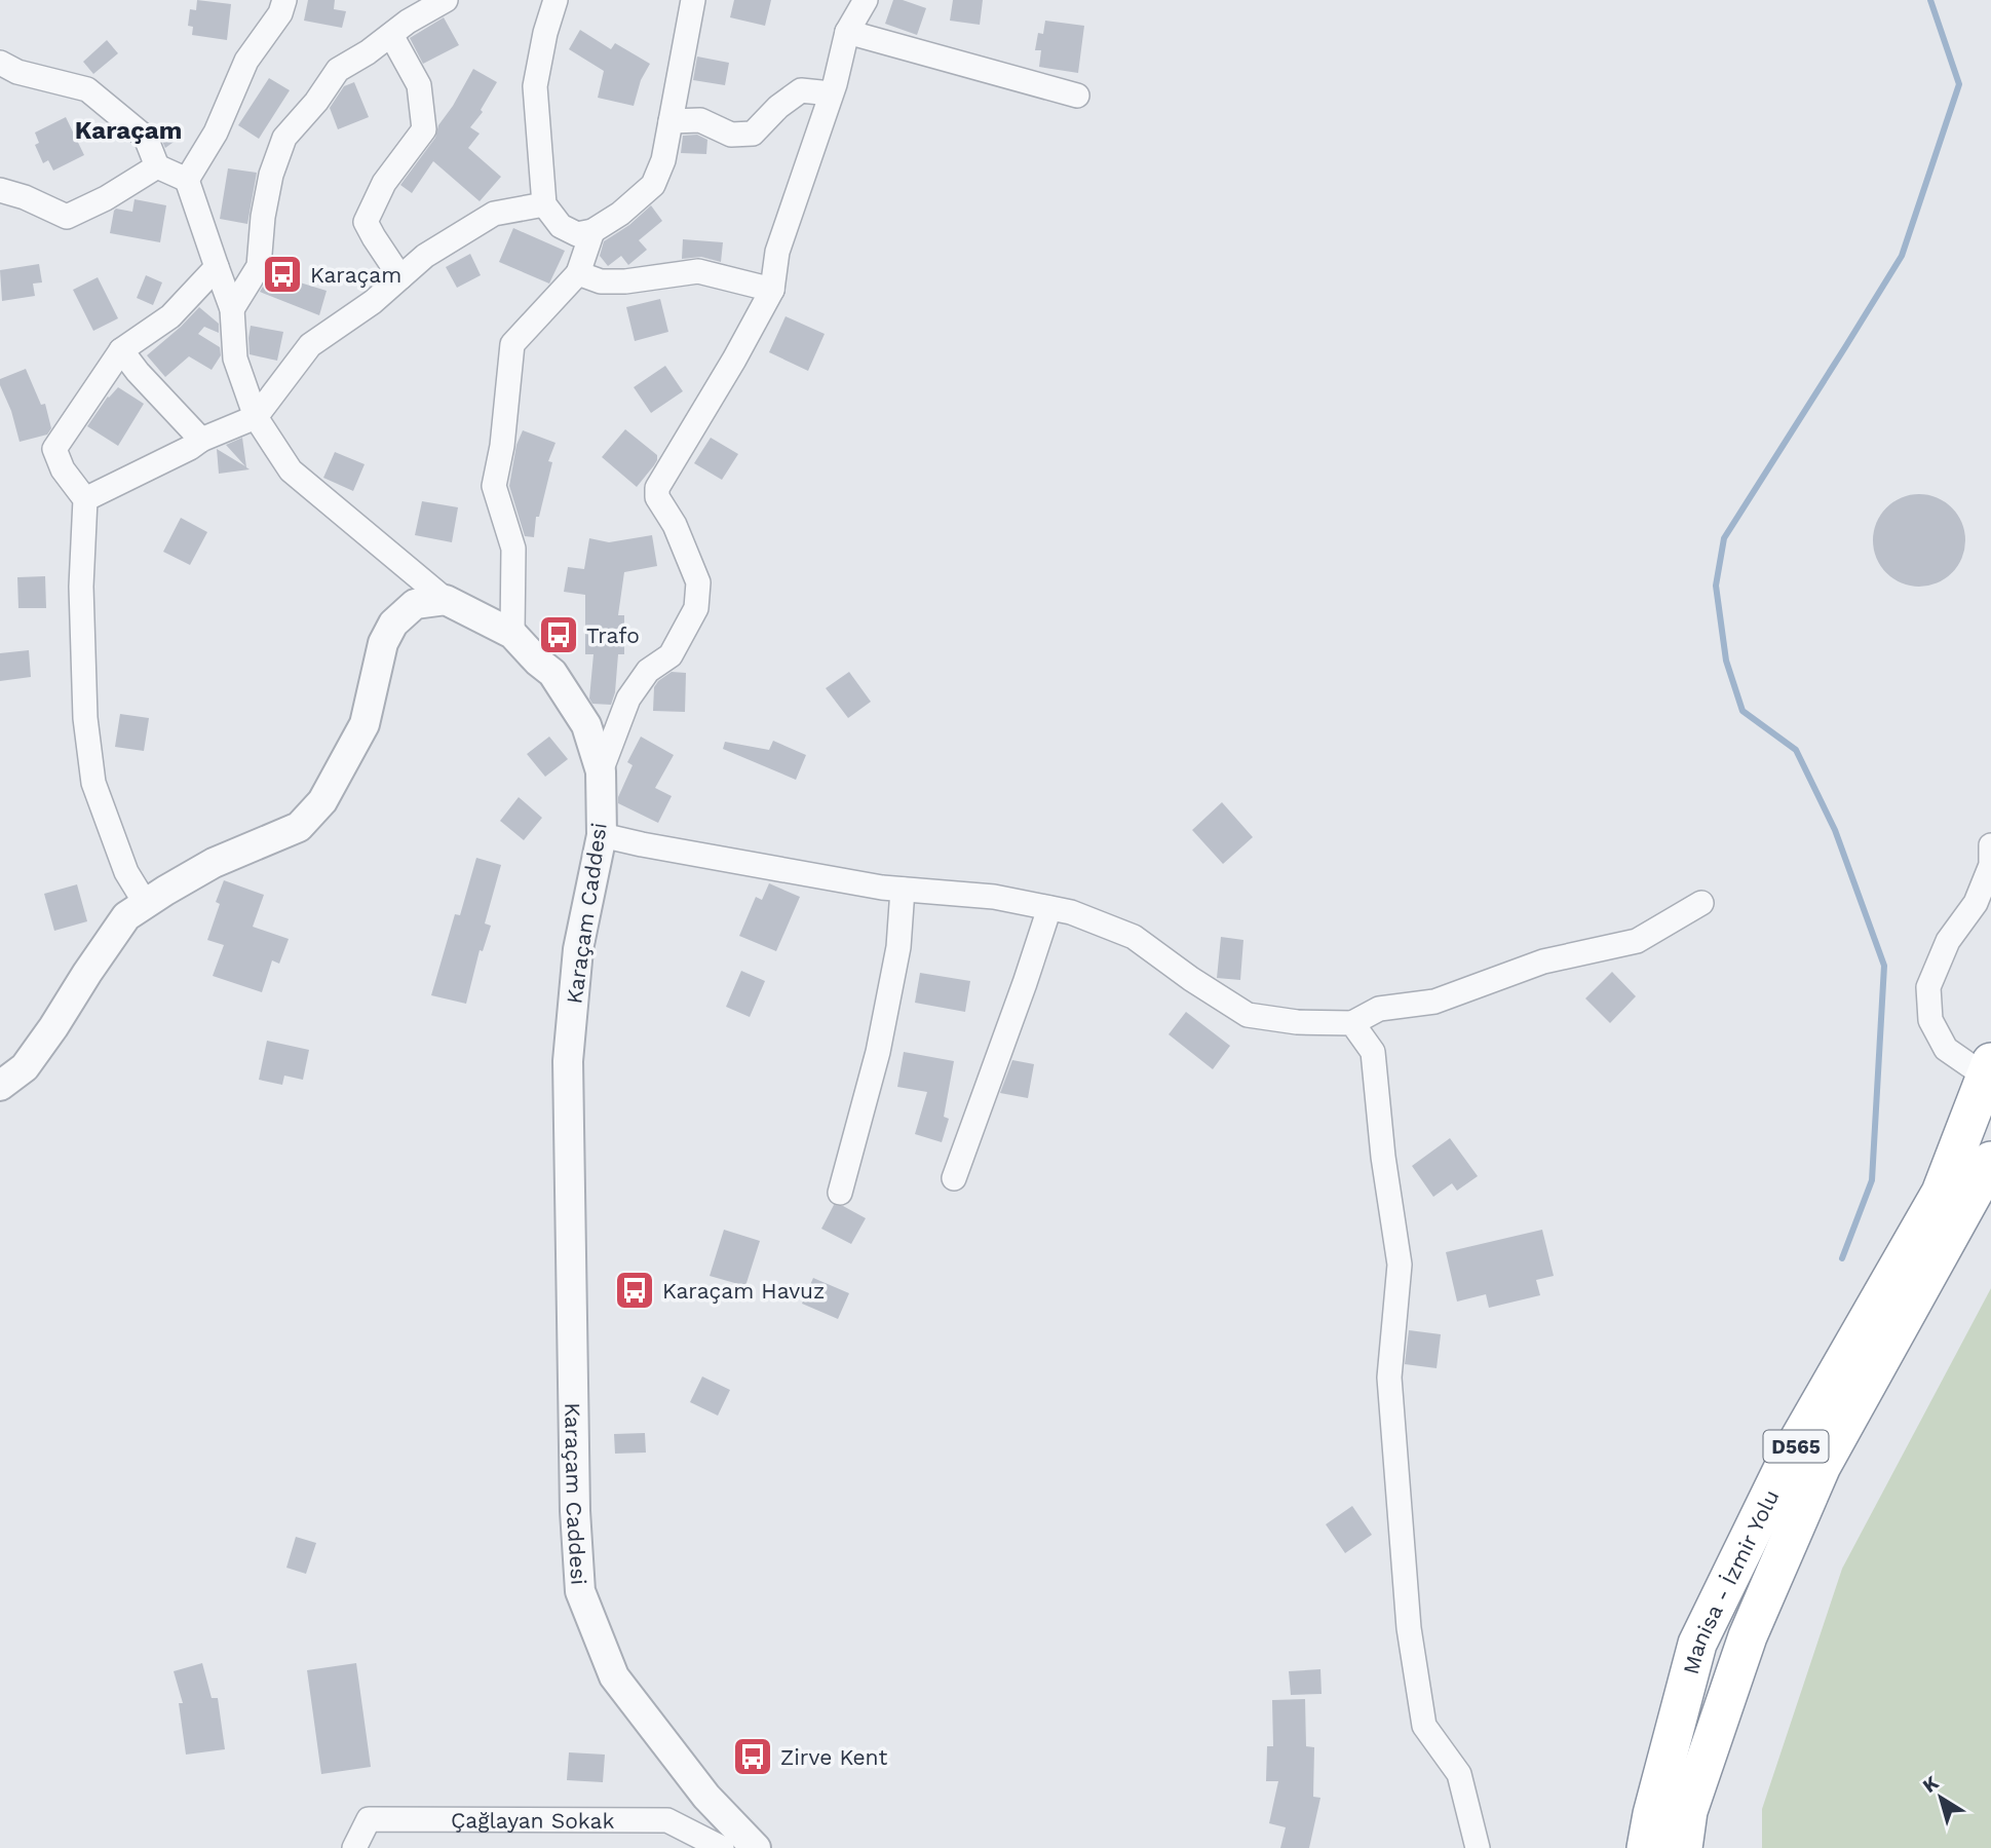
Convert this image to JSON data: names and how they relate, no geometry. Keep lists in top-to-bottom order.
{
  "streets": {
    "highway": ["D565", "Manisa - İzmir Yolu"],
    "street": ["Karaçam Caddesi", "Çağlayan Sokak"]
  },
  "districts": ["Karaçam"],
  "places": {
    "bus stop": [
      "Karaçam",
      "Trafo",
      "Karaçam Havuz",
      "Zirve Kent"
    ]
  },
  "north": "top left"
}
